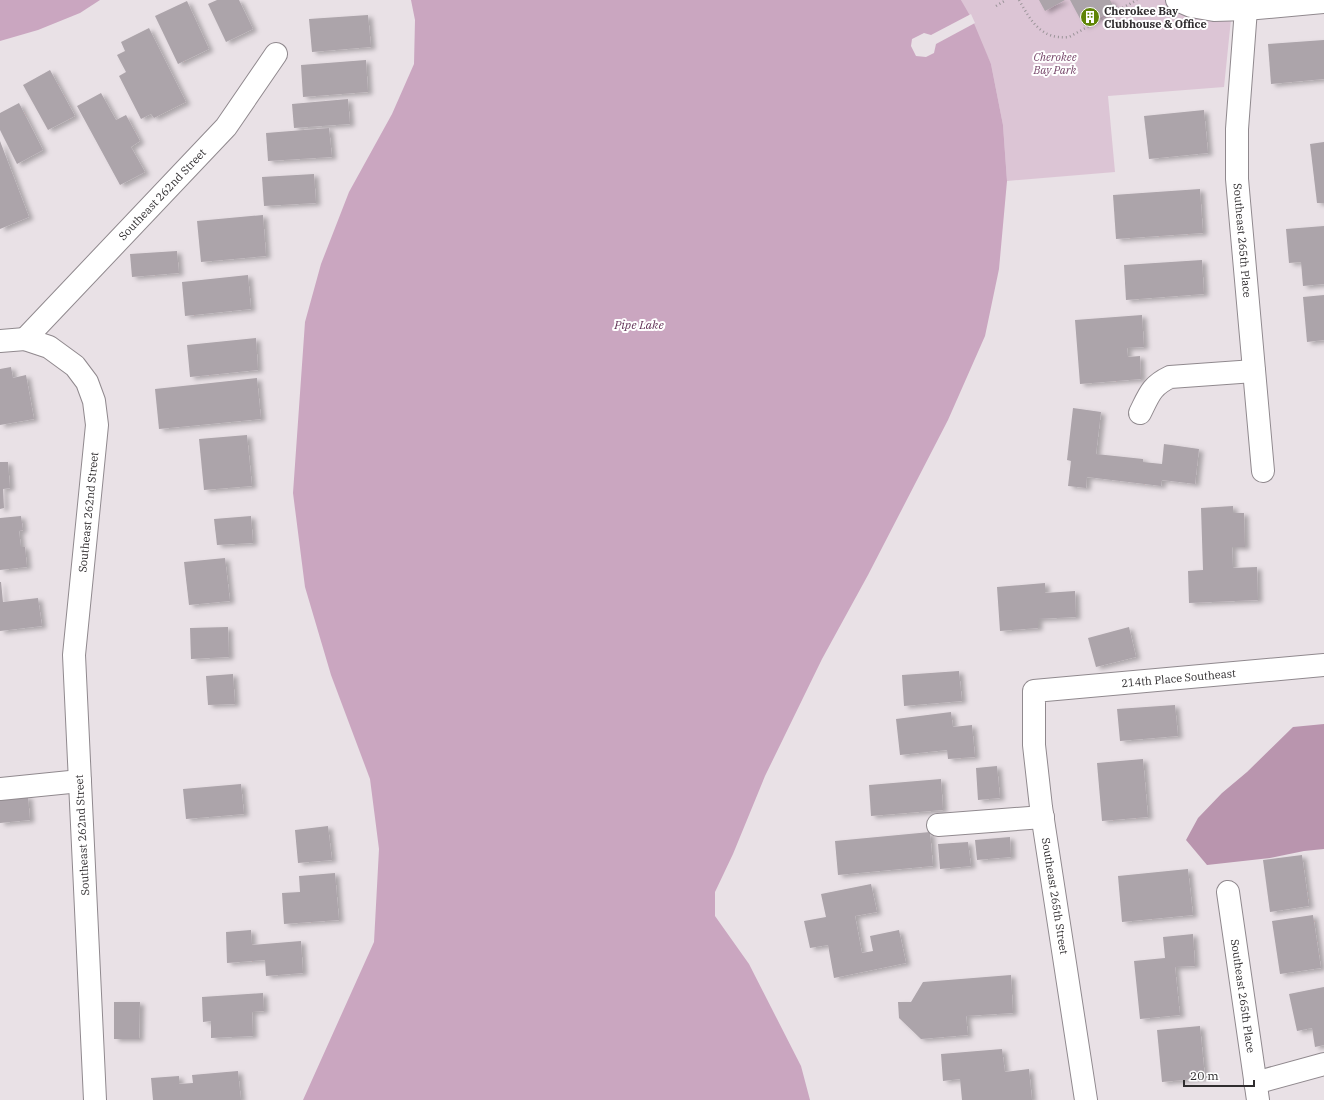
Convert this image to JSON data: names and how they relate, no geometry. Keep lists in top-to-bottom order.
{
  "streets": {
    "street": [
      "Southeast 262nd Street",
      "Southeast 265th Place",
      "214th Place Southeast",
      "Southeast 265th Street"
    ]
  },
  "crossings": [
    ["214th Place Southeast", "Southeast 265th Street"]
  ],
  "water": ["Pipe Lake"],
  "parks": ["Cherokee Bay Park"],
  "places": {
    "building": ["Cherokee Bay Clubhouse & Office"]
  },
  "scale_bar": "20 m"
}
